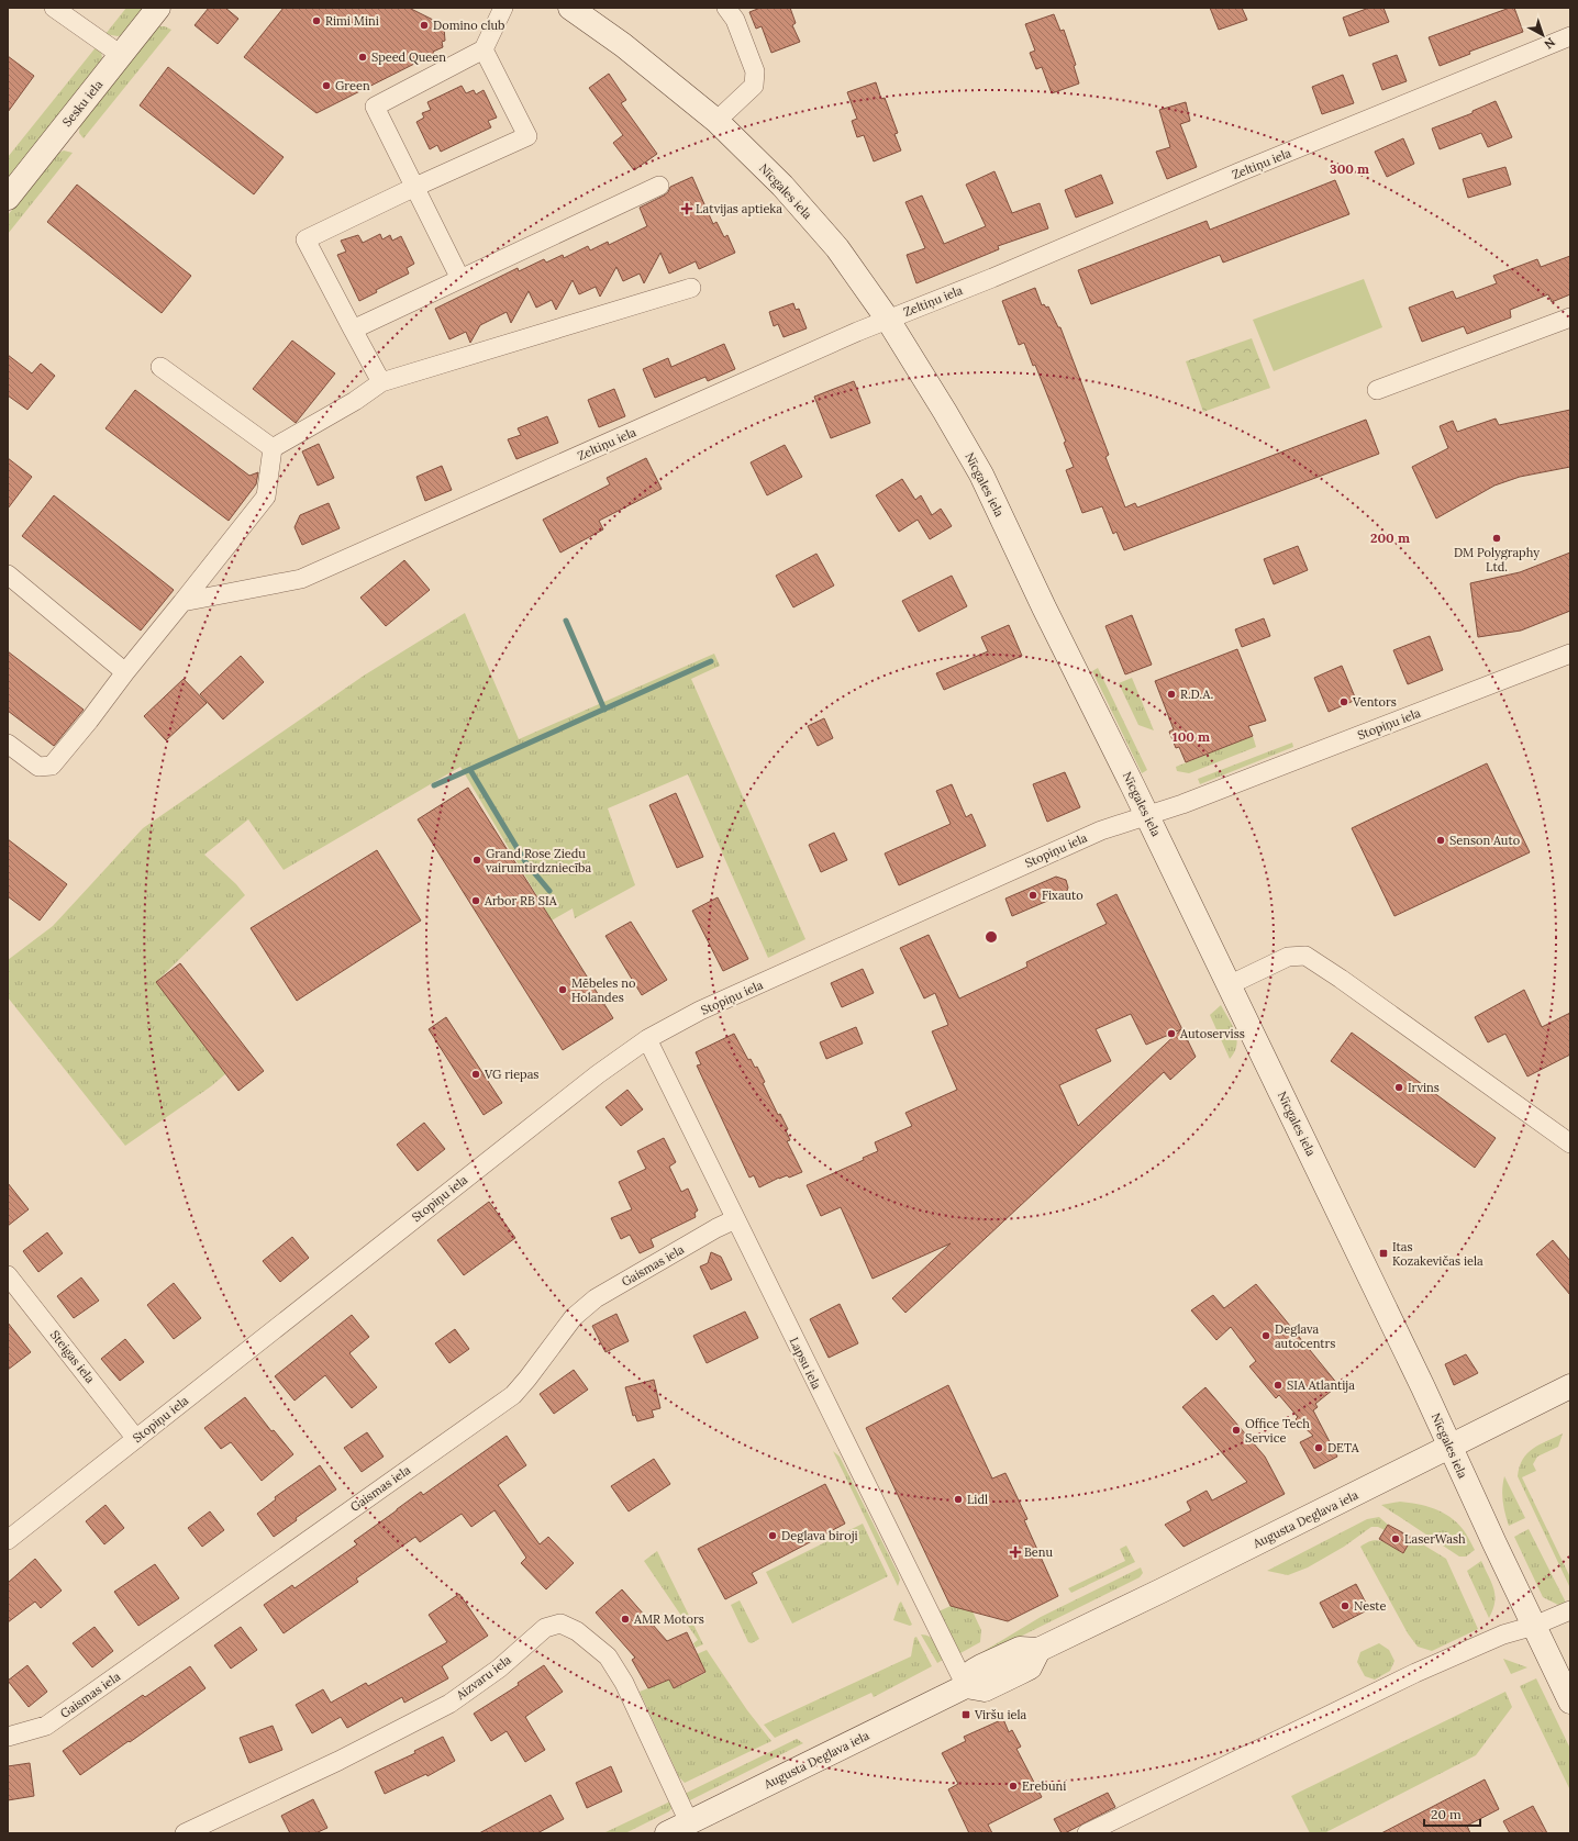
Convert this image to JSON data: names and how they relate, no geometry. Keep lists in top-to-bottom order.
{
  "streets": {
    "street": [
      "Sesku iela",
      "Zeltiņu iela",
      "Nīcgales iela",
      "Stopiņu iela",
      "Gaismas iela",
      "Steigas iela",
      "Lapsu iela",
      "Augusta Deglava iela",
      "Aizvaru iela"
    ]
  },
  "crossings": [
    ["Zeltiņu iela", "Nīcgales iela"],
    ["Nīcgales iela", "Stopiņu iela"],
    ["Nīcgales iela", "Augusta Deglava iela"],
    ["Stopiņu iela", "Steigas iela"],
    ["Stopiņu iela", "Lapsu iela"],
    ["Gaismas iela", "Lapsu iela"],
    ["Lapsu iela", "Augusta Deglava iela"],
    ["Augusta Deglava iela", "Aizvaru iela"]
  ],
  "places": {
    "other": [
      "Rimi Mini",
      "Domino club",
      "Speed Queen",
      "Green",
      "DM Polygraphy Ltd.",
      "R.D.A.",
      "Ventors",
      "Senson Auto",
      "Grand Rose Ziedu vairumtirdzniecība",
      "Fixauto",
      "Arbor RB SIA",
      "Mēbeles no Holandes",
      "Autoserviss",
      "VG riepas",
      "Irvins",
      "Deglava autocentrs",
      "SIA Atlantija",
      "Office Tech Service",
      "DETA",
      "Lidl",
      "Deglava biroji",
      "LaserWash",
      "Neste",
      "AMR Motors",
      "Erebuni"
    ],
    "health": ["Latvijas aptieka", "Benu"],
    "transit": ["Itas Kozakevičas iela", "Viršu iela"]
  },
  "scale_bar": "20 m",
  "north": "bottom right",
  "rings": ["300 m", "200 m", "100 m"]
}
